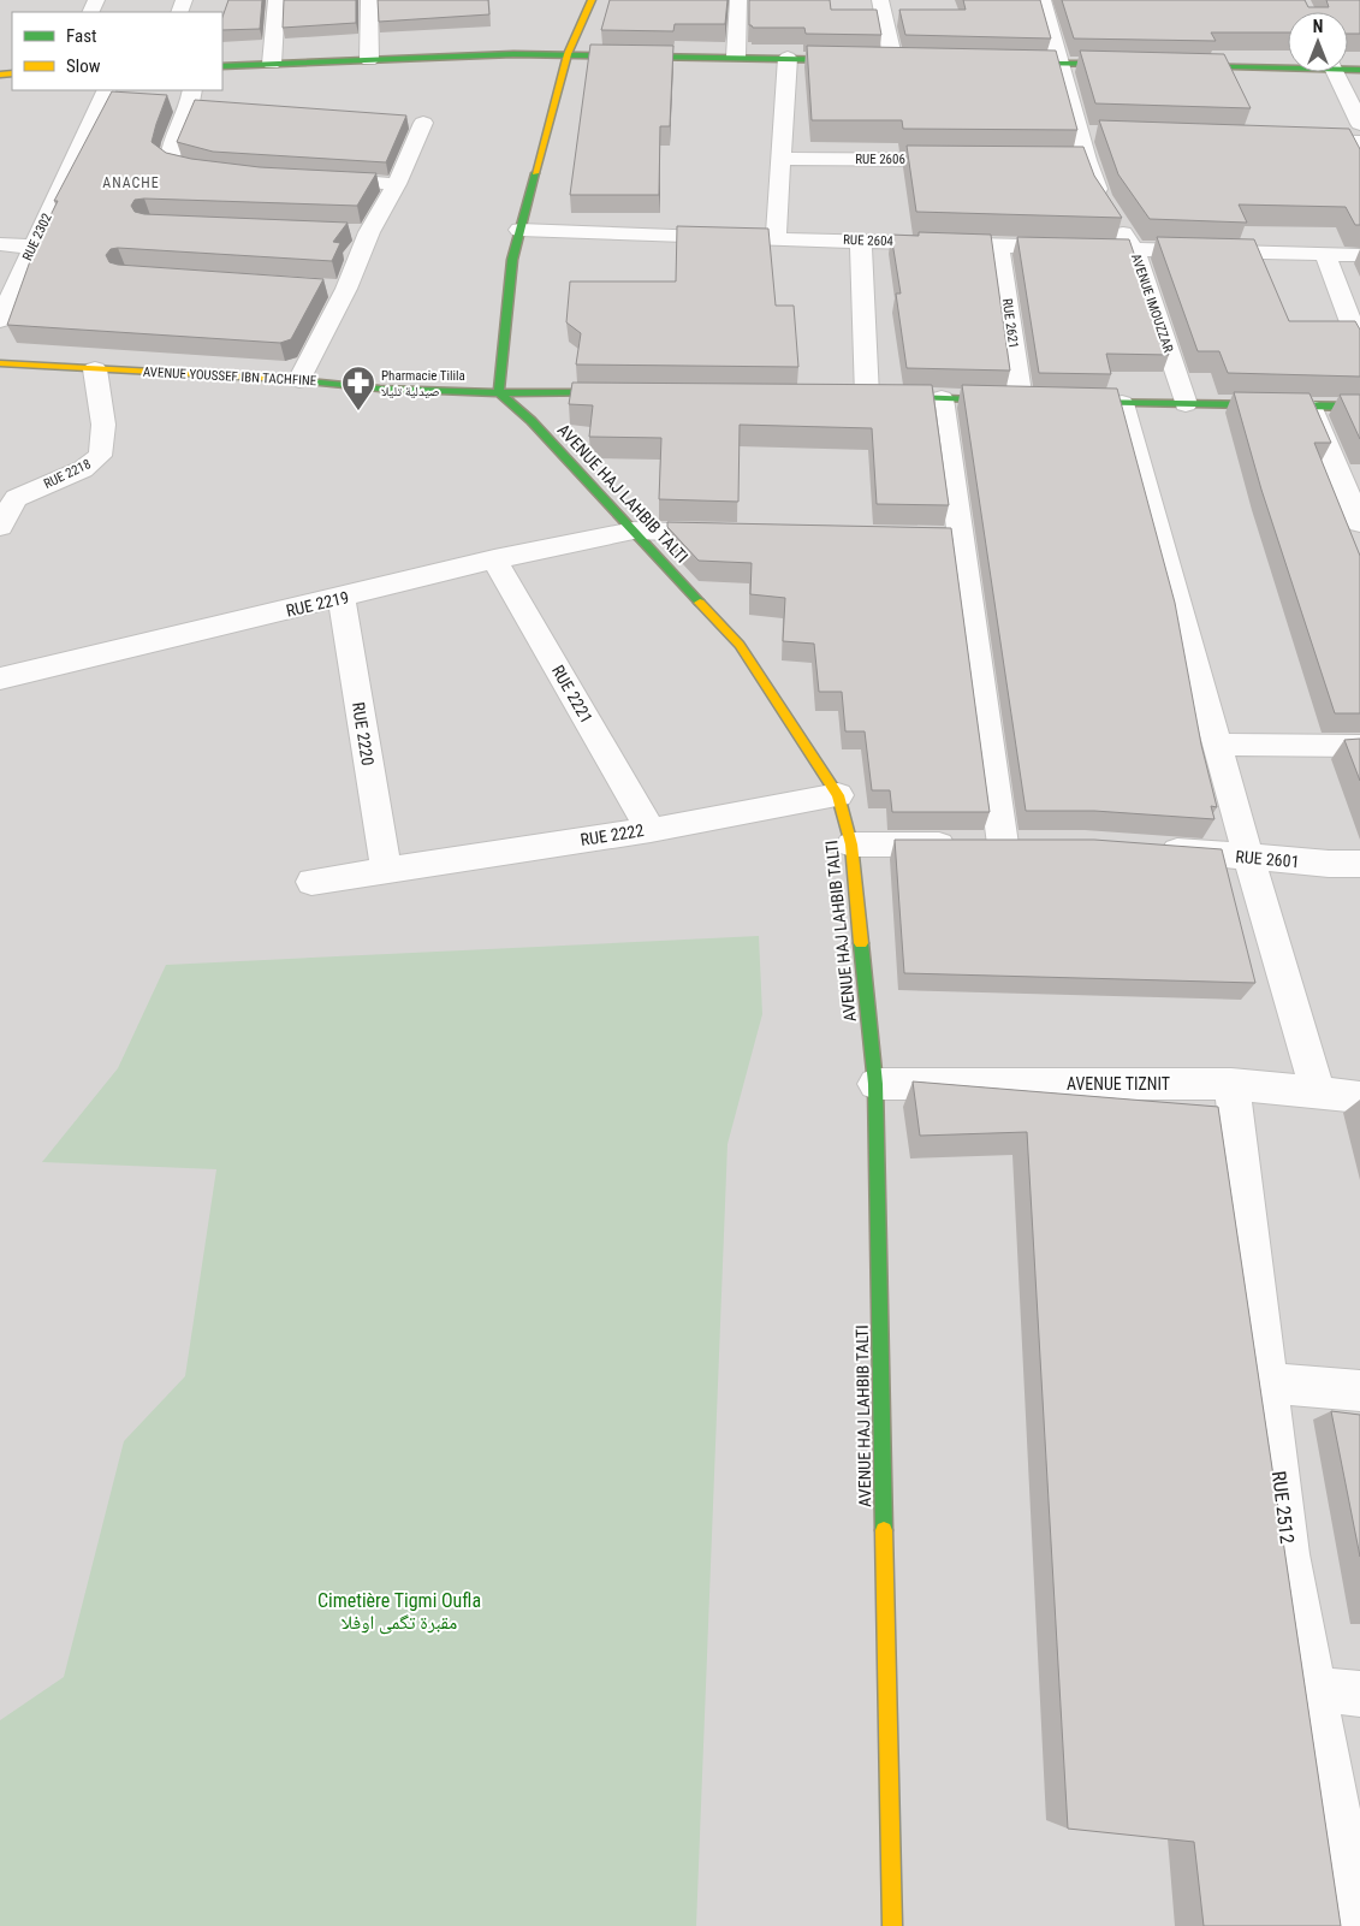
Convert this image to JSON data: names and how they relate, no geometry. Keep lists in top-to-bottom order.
{
  "streets": {
    "street": [
      "RUE 2606",
      "RUE 2302",
      "RUE 2604",
      "AVENUE IMOUZZAR",
      "RUE 2621",
      "AVENUE YOUSSEF IBN TACHFINE",
      "RUE 2218",
      "AVENUE HAJ LAHBIB TALTI",
      "RUE 2219",
      "RUE 2221",
      "RUE 2220",
      "RUE 2222",
      "RUE 2601",
      "AVENUE TIZNIT",
      "RUE 2512"
    ]
  },
  "crossings": [
    ["RUE 2604", "AVENUE IMOUZZAR"],
    ["RUE 2604", "RUE 2621"],
    ["AVENUE YOUSSEF IBN TACHFINE", "RUE 2218"],
    ["AVENUE YOUSSEF IBN TACHFINE", "AVENUE HAJ LAHBIB TALTI"],
    ["AVENUE HAJ LAHBIB TALTI", "RUE 2219"],
    ["AVENUE HAJ LAHBIB TALTI", "RUE 2222"],
    ["AVENUE HAJ LAHBIB TALTI", "AVENUE TIZNIT"],
    ["RUE 2219", "RUE 2221"],
    ["RUE 2219", "RUE 2220"],
    ["RUE 2221", "RUE 2222"],
    ["RUE 2220", "RUE 2222"],
    ["AVENUE TIZNIT", "RUE 2512"]
  ],
  "districts": ["ANACHE"],
  "parks": ["Cimetière Tigmi Oufla مقبرة تگمی اوفلا"],
  "places": {
    "pharmacy": ["Pharmacie Tilila صيدلية تليلا"]
  },
  "legend": ["Fast", "Slow"],
  "north": "top"
}
